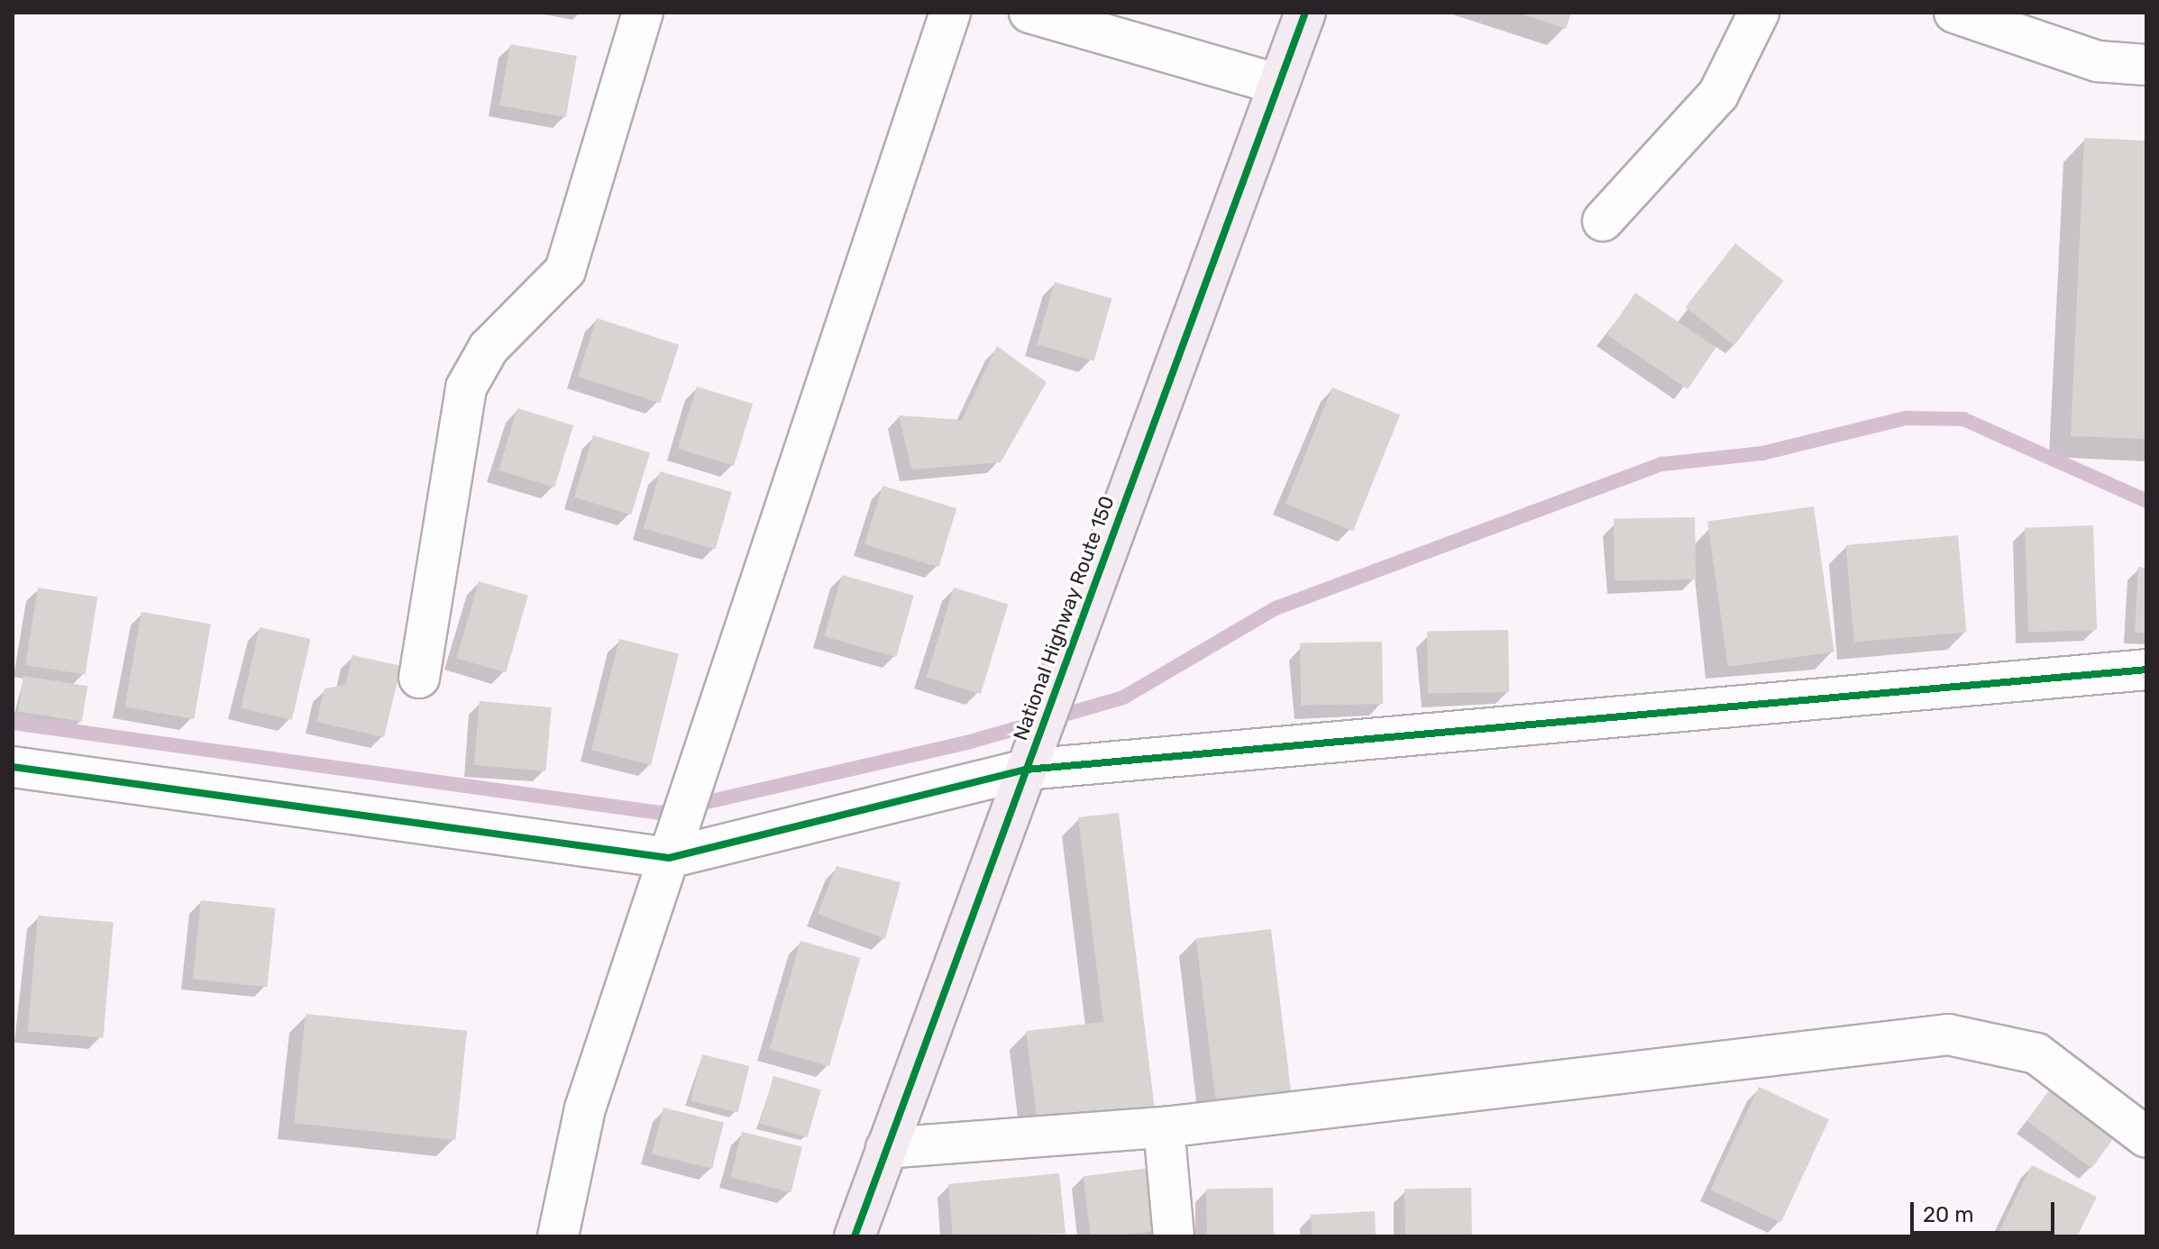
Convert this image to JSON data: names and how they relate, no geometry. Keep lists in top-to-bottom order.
{
  "streets": {
    "highway": ["National Highway Route 150"]
  },
  "scale_bar": "20 m"
}
